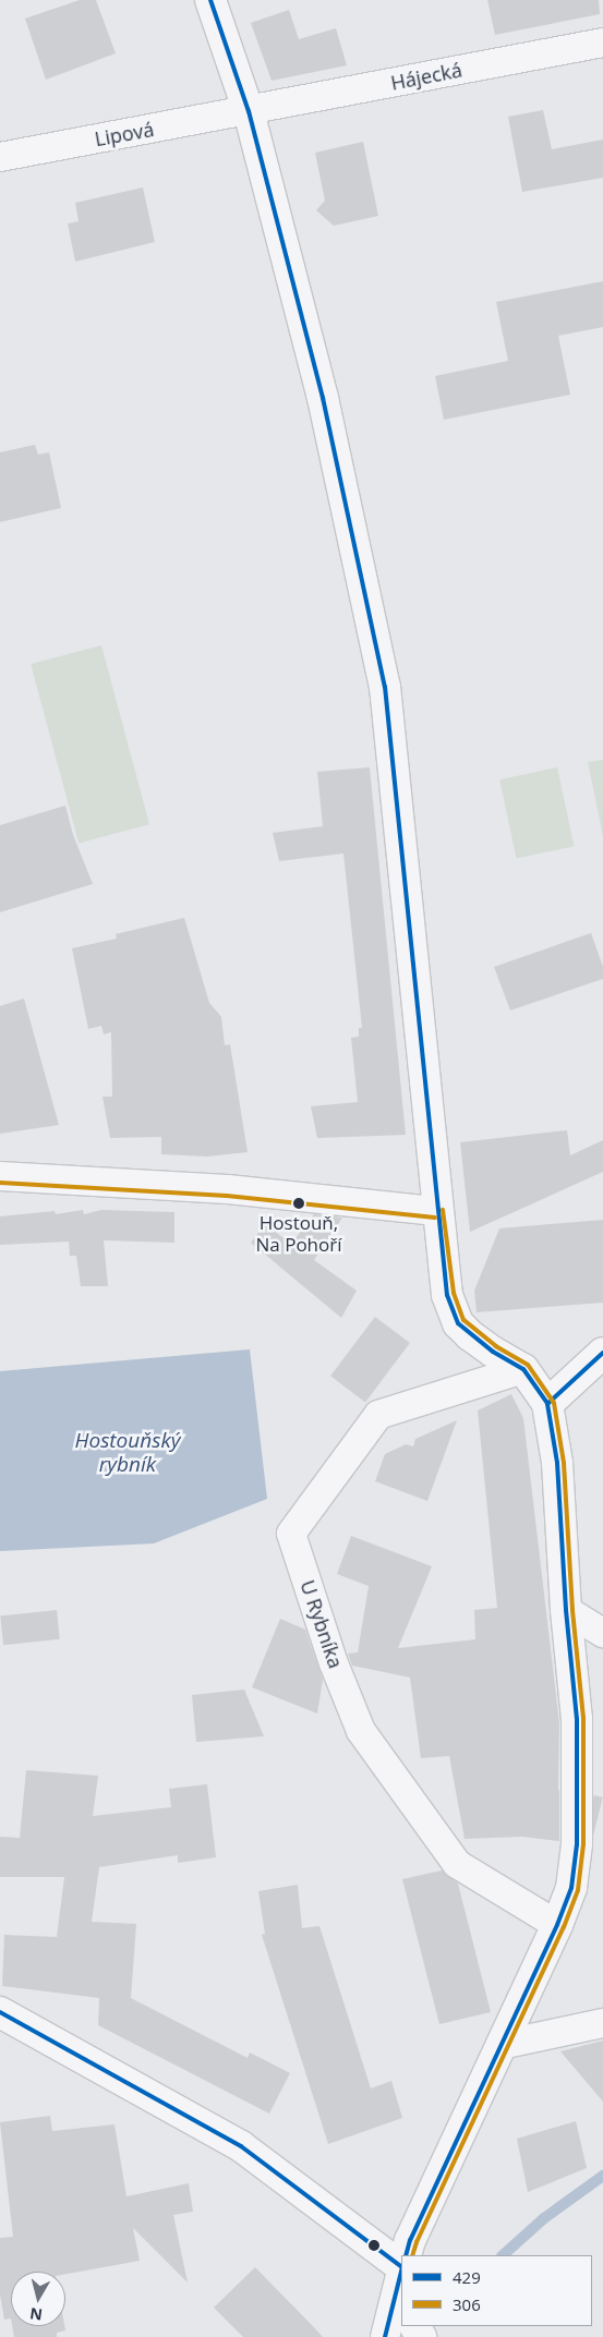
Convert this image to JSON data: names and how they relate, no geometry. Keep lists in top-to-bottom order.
{
  "streets": {
    "street": ["Hájecká", "Lipová", "U Rybníka"]
  },
  "crossings": [
    ["Hájecká", "Lipová"]
  ],
  "water": ["Hostouňský rybník"],
  "places": ["Hostouň, Na Pohoří"],
  "lines": ["transit line 429", "transit line 306"],
  "legend": ["429", "306"],
  "north": "bottom"
}
